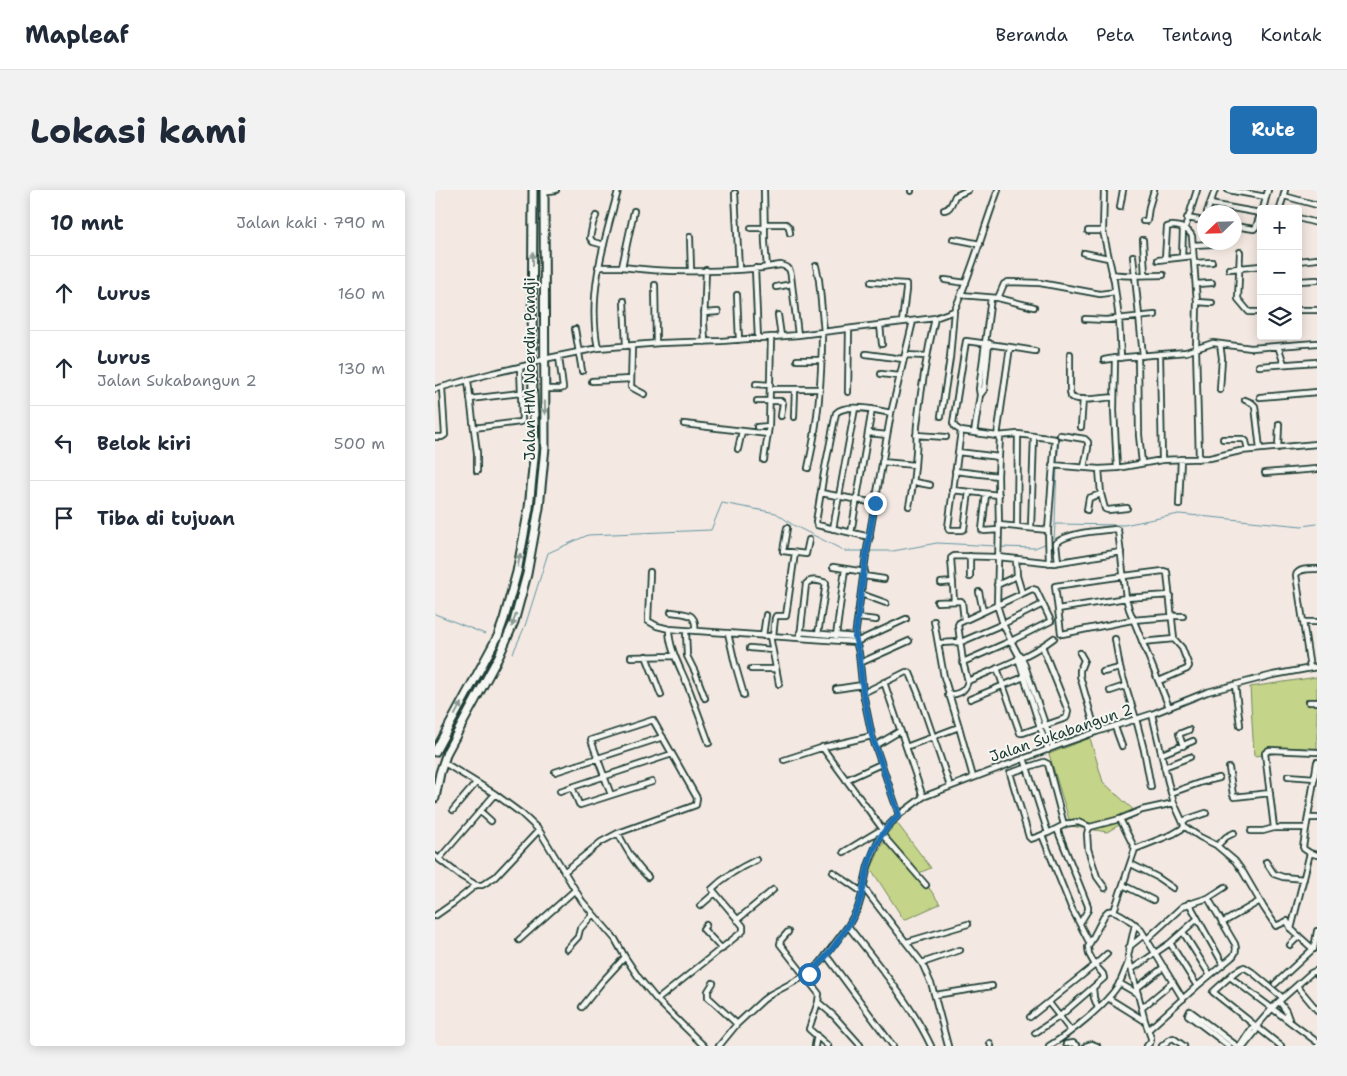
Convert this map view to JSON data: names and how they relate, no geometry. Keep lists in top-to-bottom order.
{
  "streets": {
    "main road": ["Jalan HM Noerdin Pandji"],
    "street": ["Jalan Sukabangun 2"]
  },
  "north": "bottom left",
  "page": {
    "header": "Mapleaf",
    "nav": [
      "Beranda",
      "Peta",
      "Tentang",
      "Kontak"
    ],
    "buttons": "Rute",
    "title": "Lokasi kami",
    "heading": ["10 mnt", "Jalan kaki · 790 m"],
    "map_buttons": ["+", "−"],
    "list": [
      ["Lurus", "160 m"],
      ["Lurus", "Jalan Sukabangun 2", "130 m"],
      ["Belok kiri", "500 m"],
      "Tiba di tujuan"
    ]
  }
}
